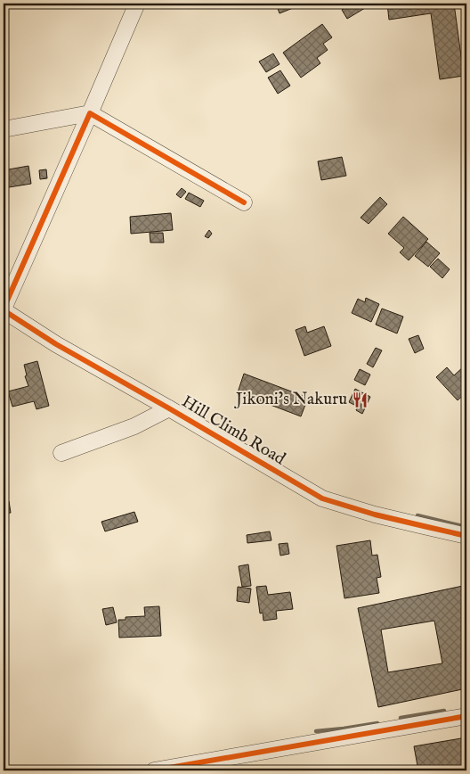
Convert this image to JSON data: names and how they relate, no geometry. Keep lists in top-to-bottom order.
{
  "streets": {
    "street": ["Hill Climb Road"]
  },
  "places": {
    "restaurant": ["Jikoni’s Nakuru"]
  }
}
